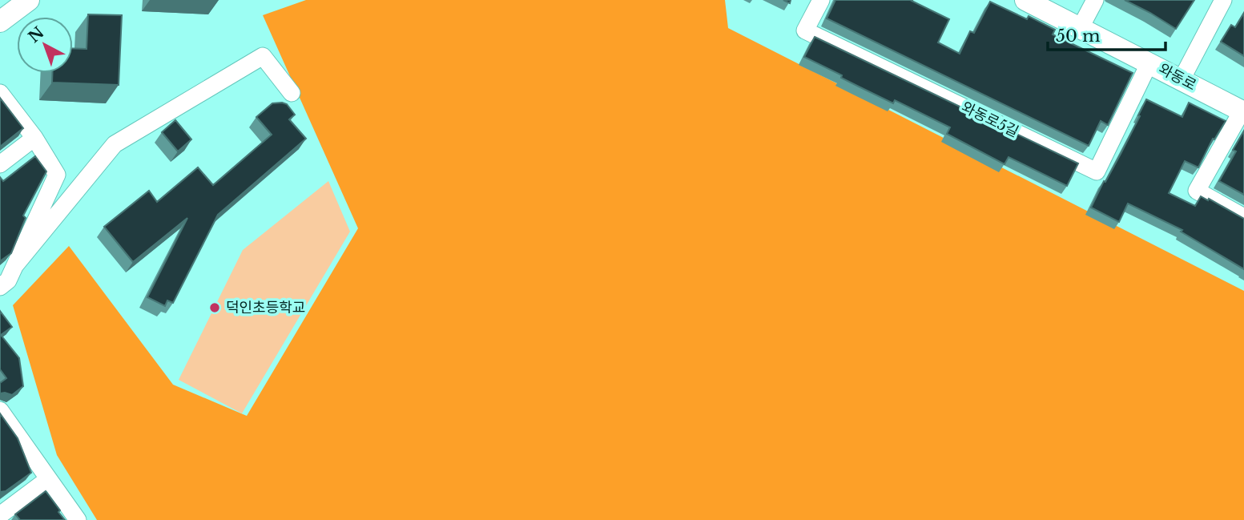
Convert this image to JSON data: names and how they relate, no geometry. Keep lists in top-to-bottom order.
{
  "streets": {
    "main road": ["와동로"],
    "street": ["와동로5길"]
  },
  "crossings": [
    ["와동로", "와동로5길"]
  ],
  "places": ["덕인초등학교"],
  "scale_bar": "50 m",
  "north": "top left"
}
